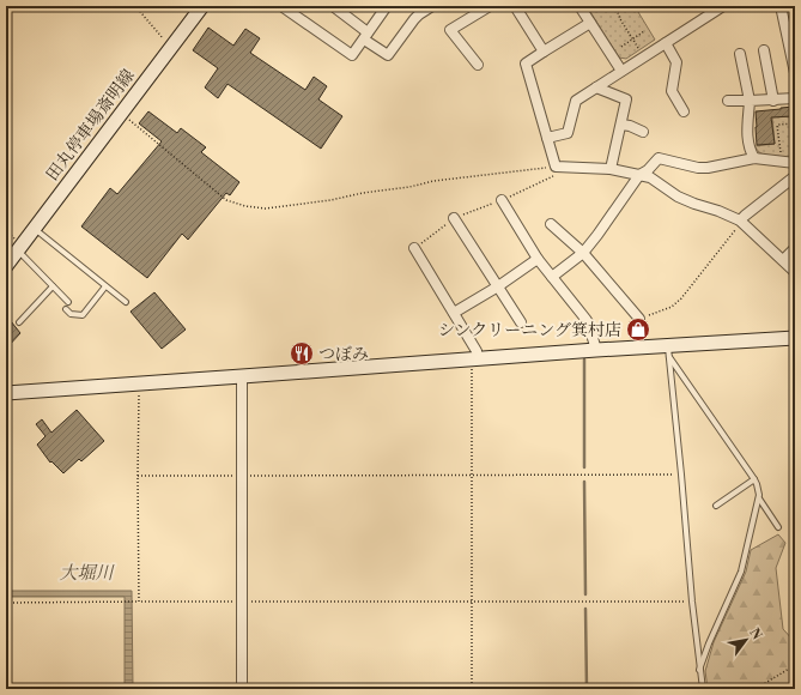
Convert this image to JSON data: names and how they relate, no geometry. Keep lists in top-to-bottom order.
{
  "streets": {
    "street": ["田丸停車場斎明線"]
  },
  "water": ["大堀川"],
  "places": {
    "shop": ["シンクリーニング箕村店"],
    "restaurant": ["つぼみ"]
  },
  "north": "top right"
}
